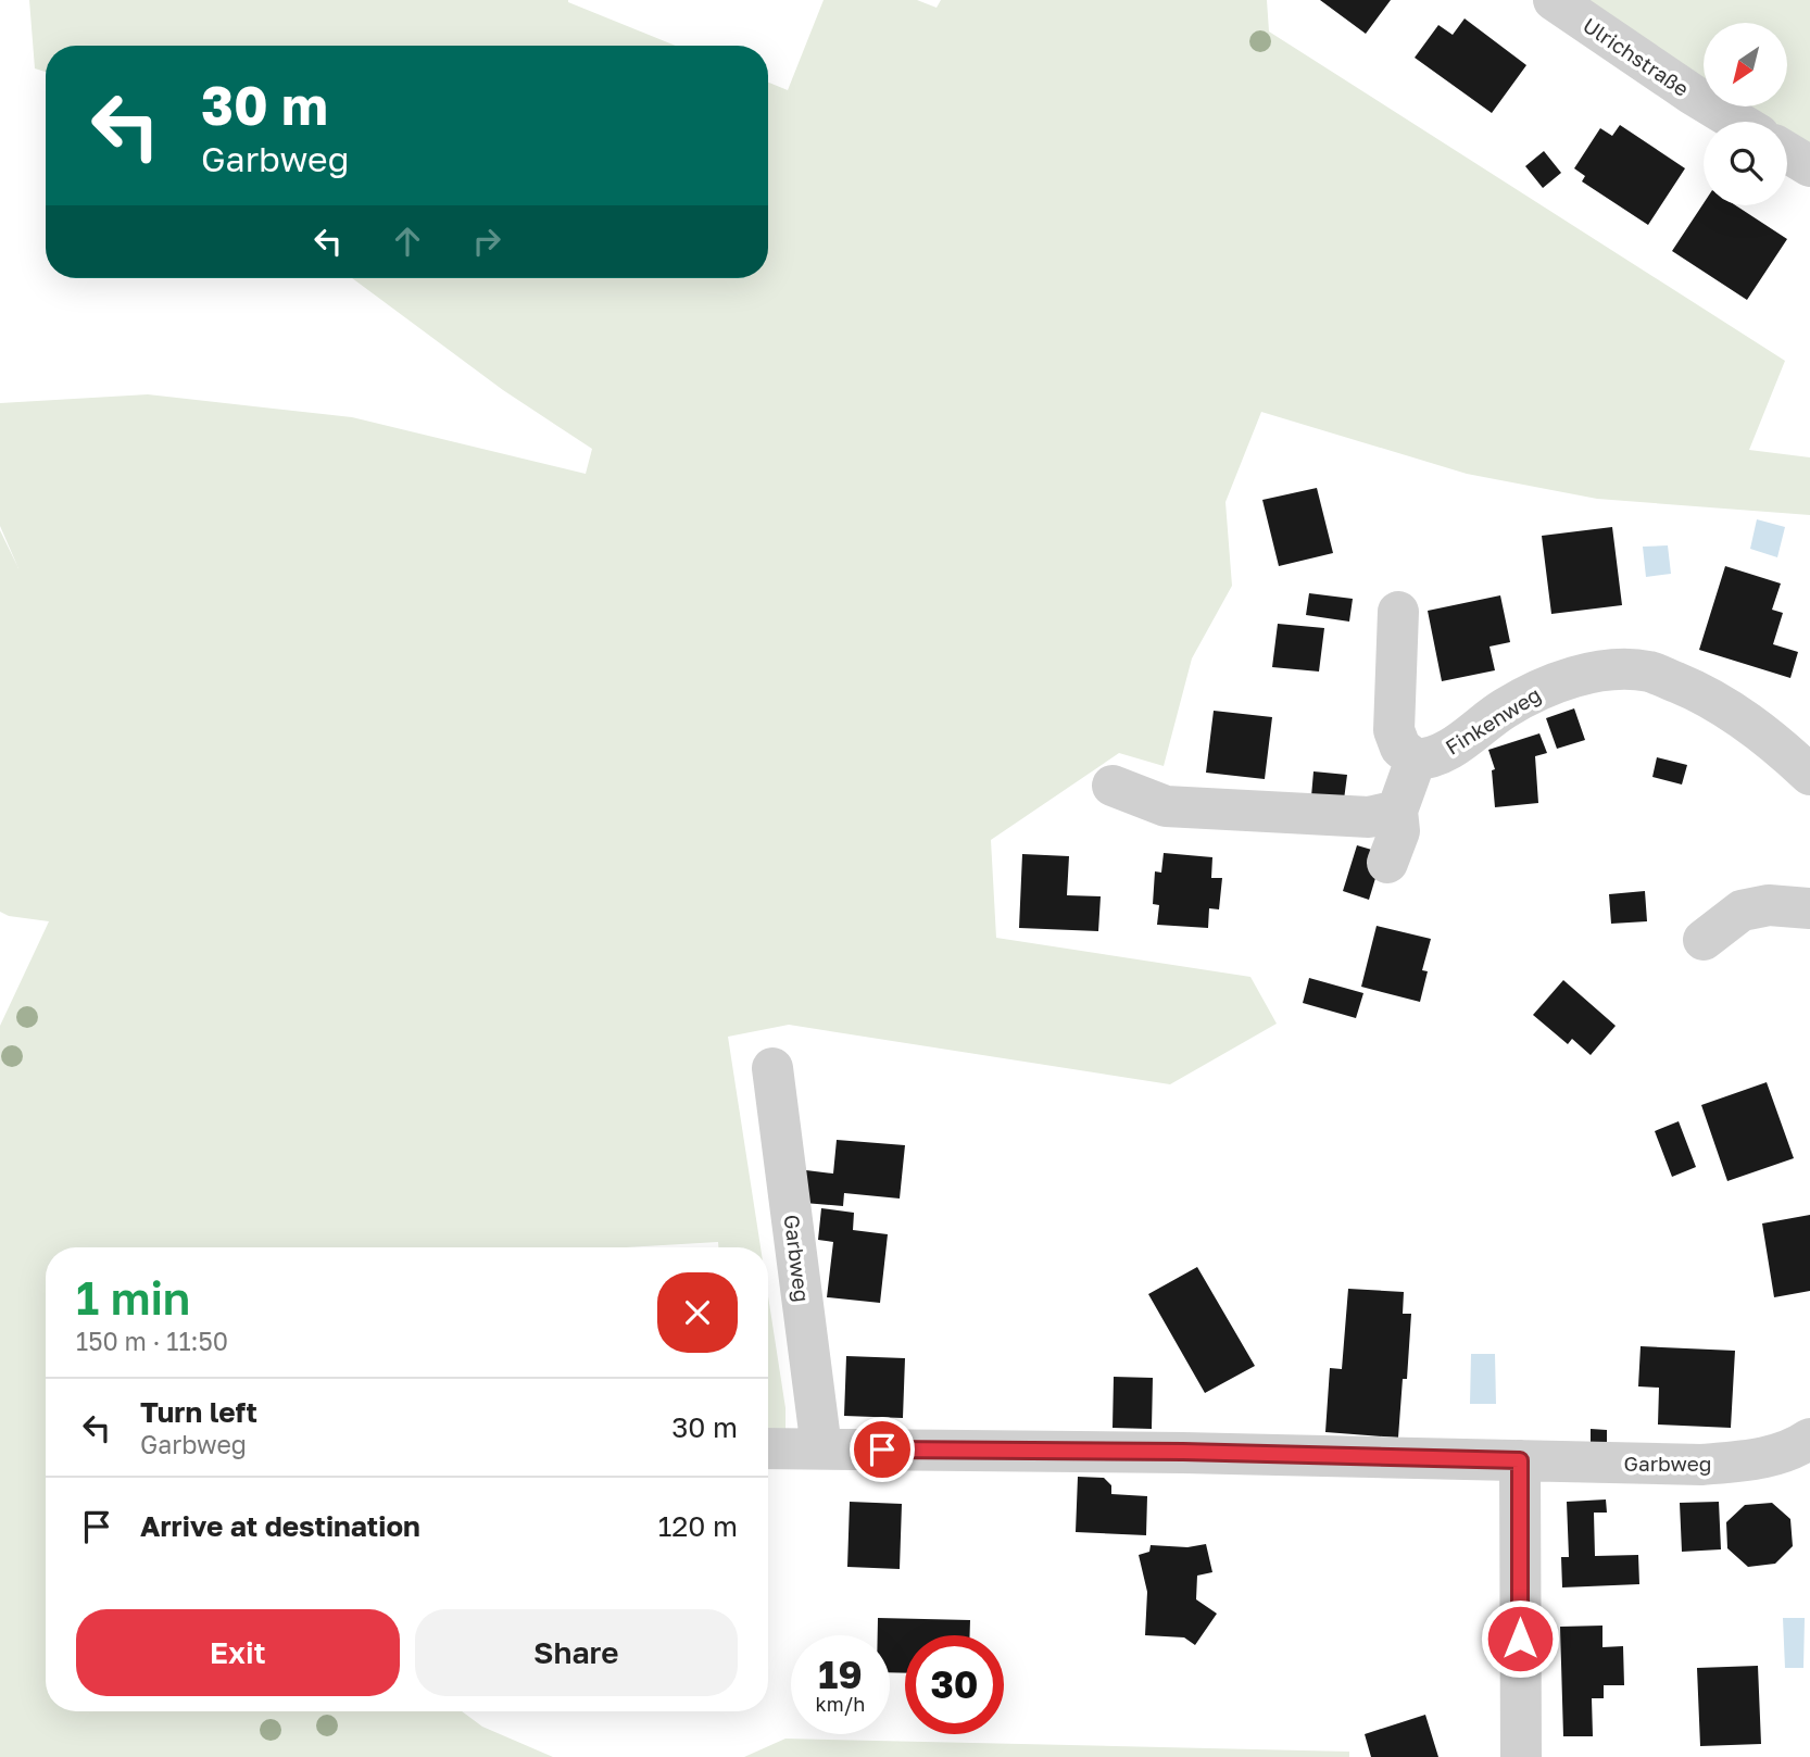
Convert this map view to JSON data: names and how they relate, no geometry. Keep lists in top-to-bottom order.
{
  "streets": {
    "street": ["Ulrichstraße", "Finkenweg", "Garbweg"]
  },
  "north": "bottom left",
  "page": {
    "turn": ["30 m", "Garbweg"],
    "heading": ["1 min", "150 m · 11:50"],
    "list": [
      {
        "name": "Turn left",
        "note": "Garbweg",
        "value": "30 m"
      },
      {
        "name": "Arrive at destination",
        "value": "120 m"
      }
    ],
    "buttons": ["Exit", "Share"],
    "speed": "19 km/h",
    "limit": "30"
  }
}
